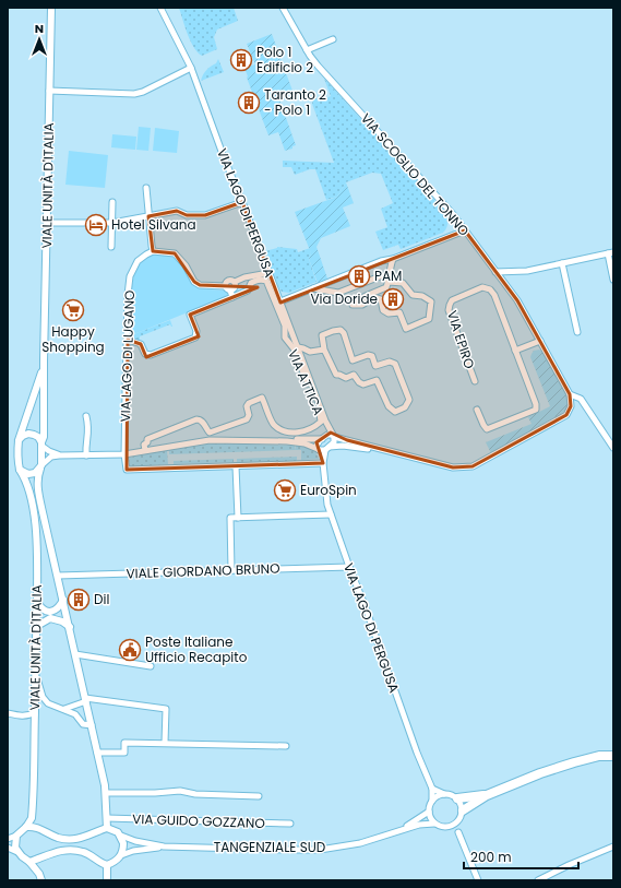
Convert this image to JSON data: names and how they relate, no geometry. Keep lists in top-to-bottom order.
{
  "streets": {
    "main road": ["VIALE UNITÀ D'ITALIA"],
    "street": [
      "VIA SCOGLIO DEL TONNO",
      "VIA LAGO DI PERGUSA",
      "VIA EPIRO",
      "VIA LAGO DI LUGANO",
      "VIA ATTICA",
      "VIALE GIORDANO BRUNO",
      "VIA GUIDO GOZZANO",
      "TANGENZIALE SUD"
    ]
  },
  "crossings": [
    ["VIALE UNITÀ D'ITALIA", "VIALE GIORDANO BRUNO"],
    ["VIALE UNITÀ D'ITALIA", "VIA GUIDO GOZZANO"],
    ["VIA LAGO DI PERGUSA", "VIALE GIORDANO BRUNO"],
    ["VIA LAGO DI PERGUSA", "TANGENZIALE SUD"],
    ["VIA LAGO DI LUGANO", "VIA ATTICA"]
  ],
  "places": {
    "building": [
      "Polo 1 Edificio 2",
      "Taranto 2 - Polo 1",
      "PAM",
      "Via Doride",
      "Dil"
    ],
    "hotel": ["Hotel Silvana"],
    "supermarket": ["Happy Shopping", "EuroSpin"],
    "public building": ["Poste Italiane Ufficio Recapito"]
  },
  "scale_bar": "200 m",
  "north": "top"
}
